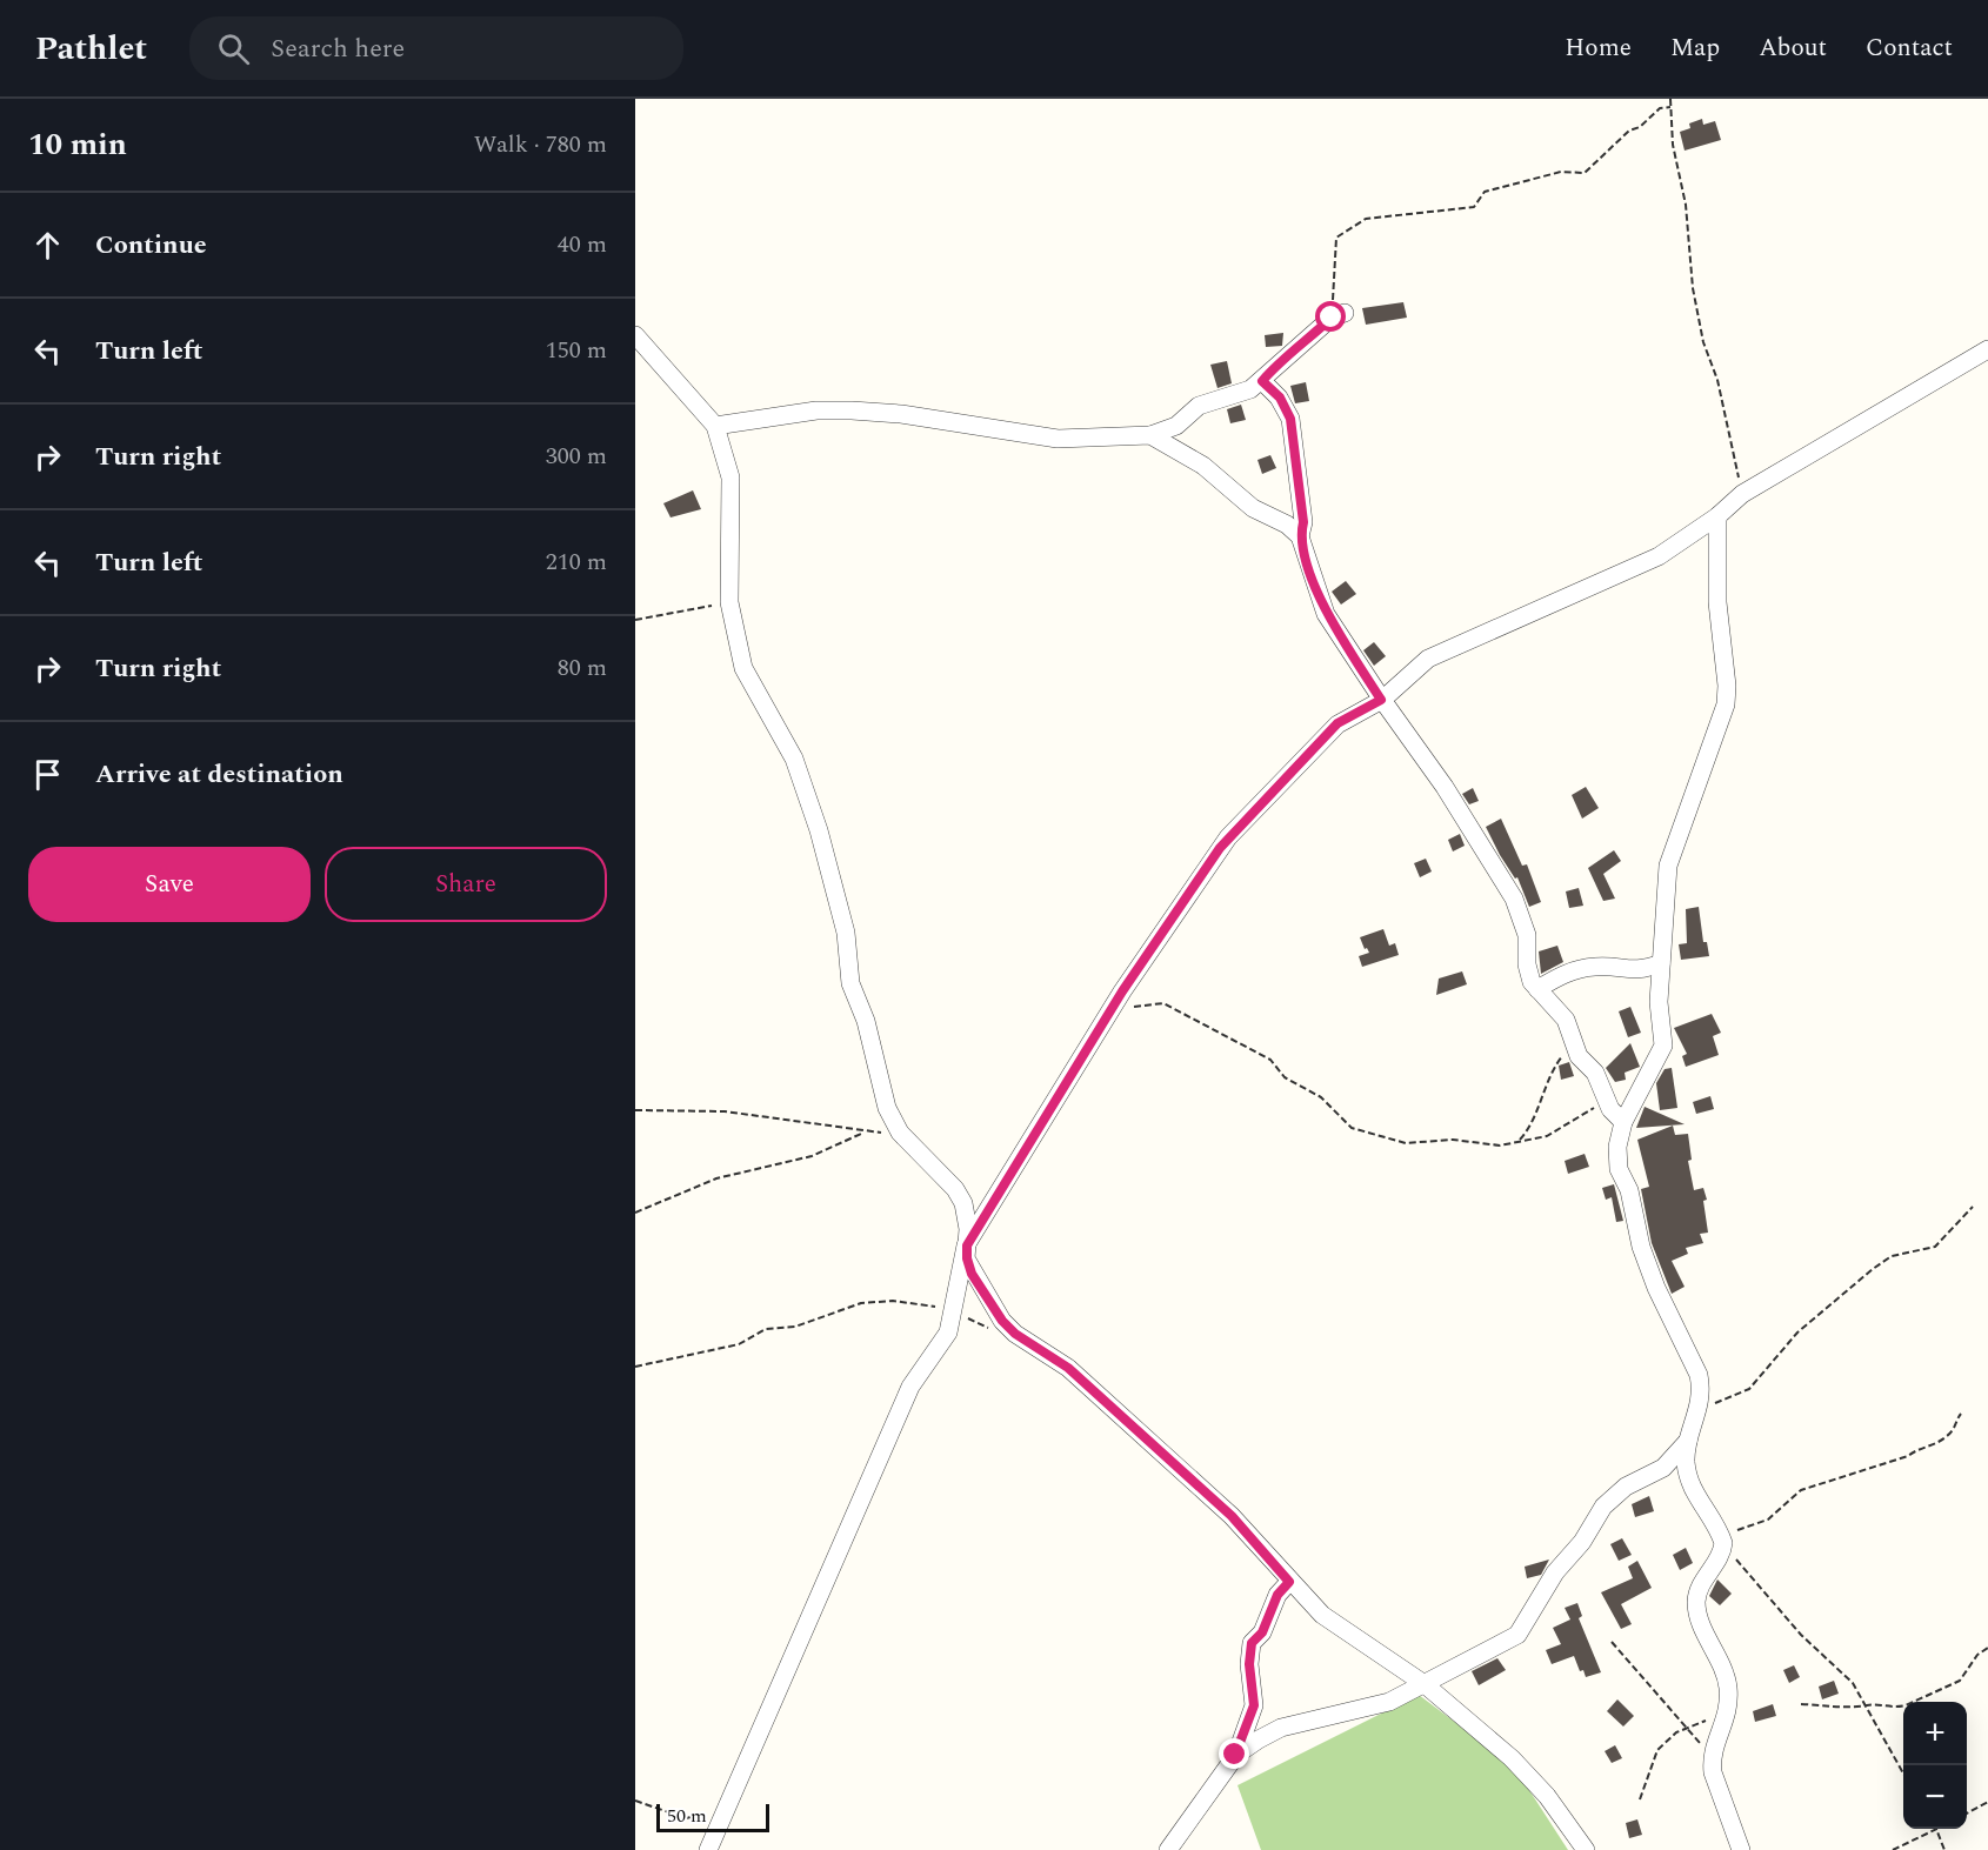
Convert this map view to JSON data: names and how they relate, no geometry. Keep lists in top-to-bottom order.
{
  "scale_bar": "50 m",
  "page": {
    "header": "Pathlet",
    "search": "Search here",
    "nav": [
      "Home",
      "Map",
      "About",
      "Contact"
    ],
    "heading": ["10 min", "Walk · 780 m"],
    "list": [
      ["Continue", "40 m"],
      ["Turn left", "150 m"],
      ["Turn right", "300 m"],
      ["Turn left", "210 m"],
      ["Turn right", "80 m"],
      "Arrive at destination"
    ],
    "buttons": ["Save", "Share"],
    "map_buttons": ["+", "−"],
    "scale": "50 m"
  }
}
